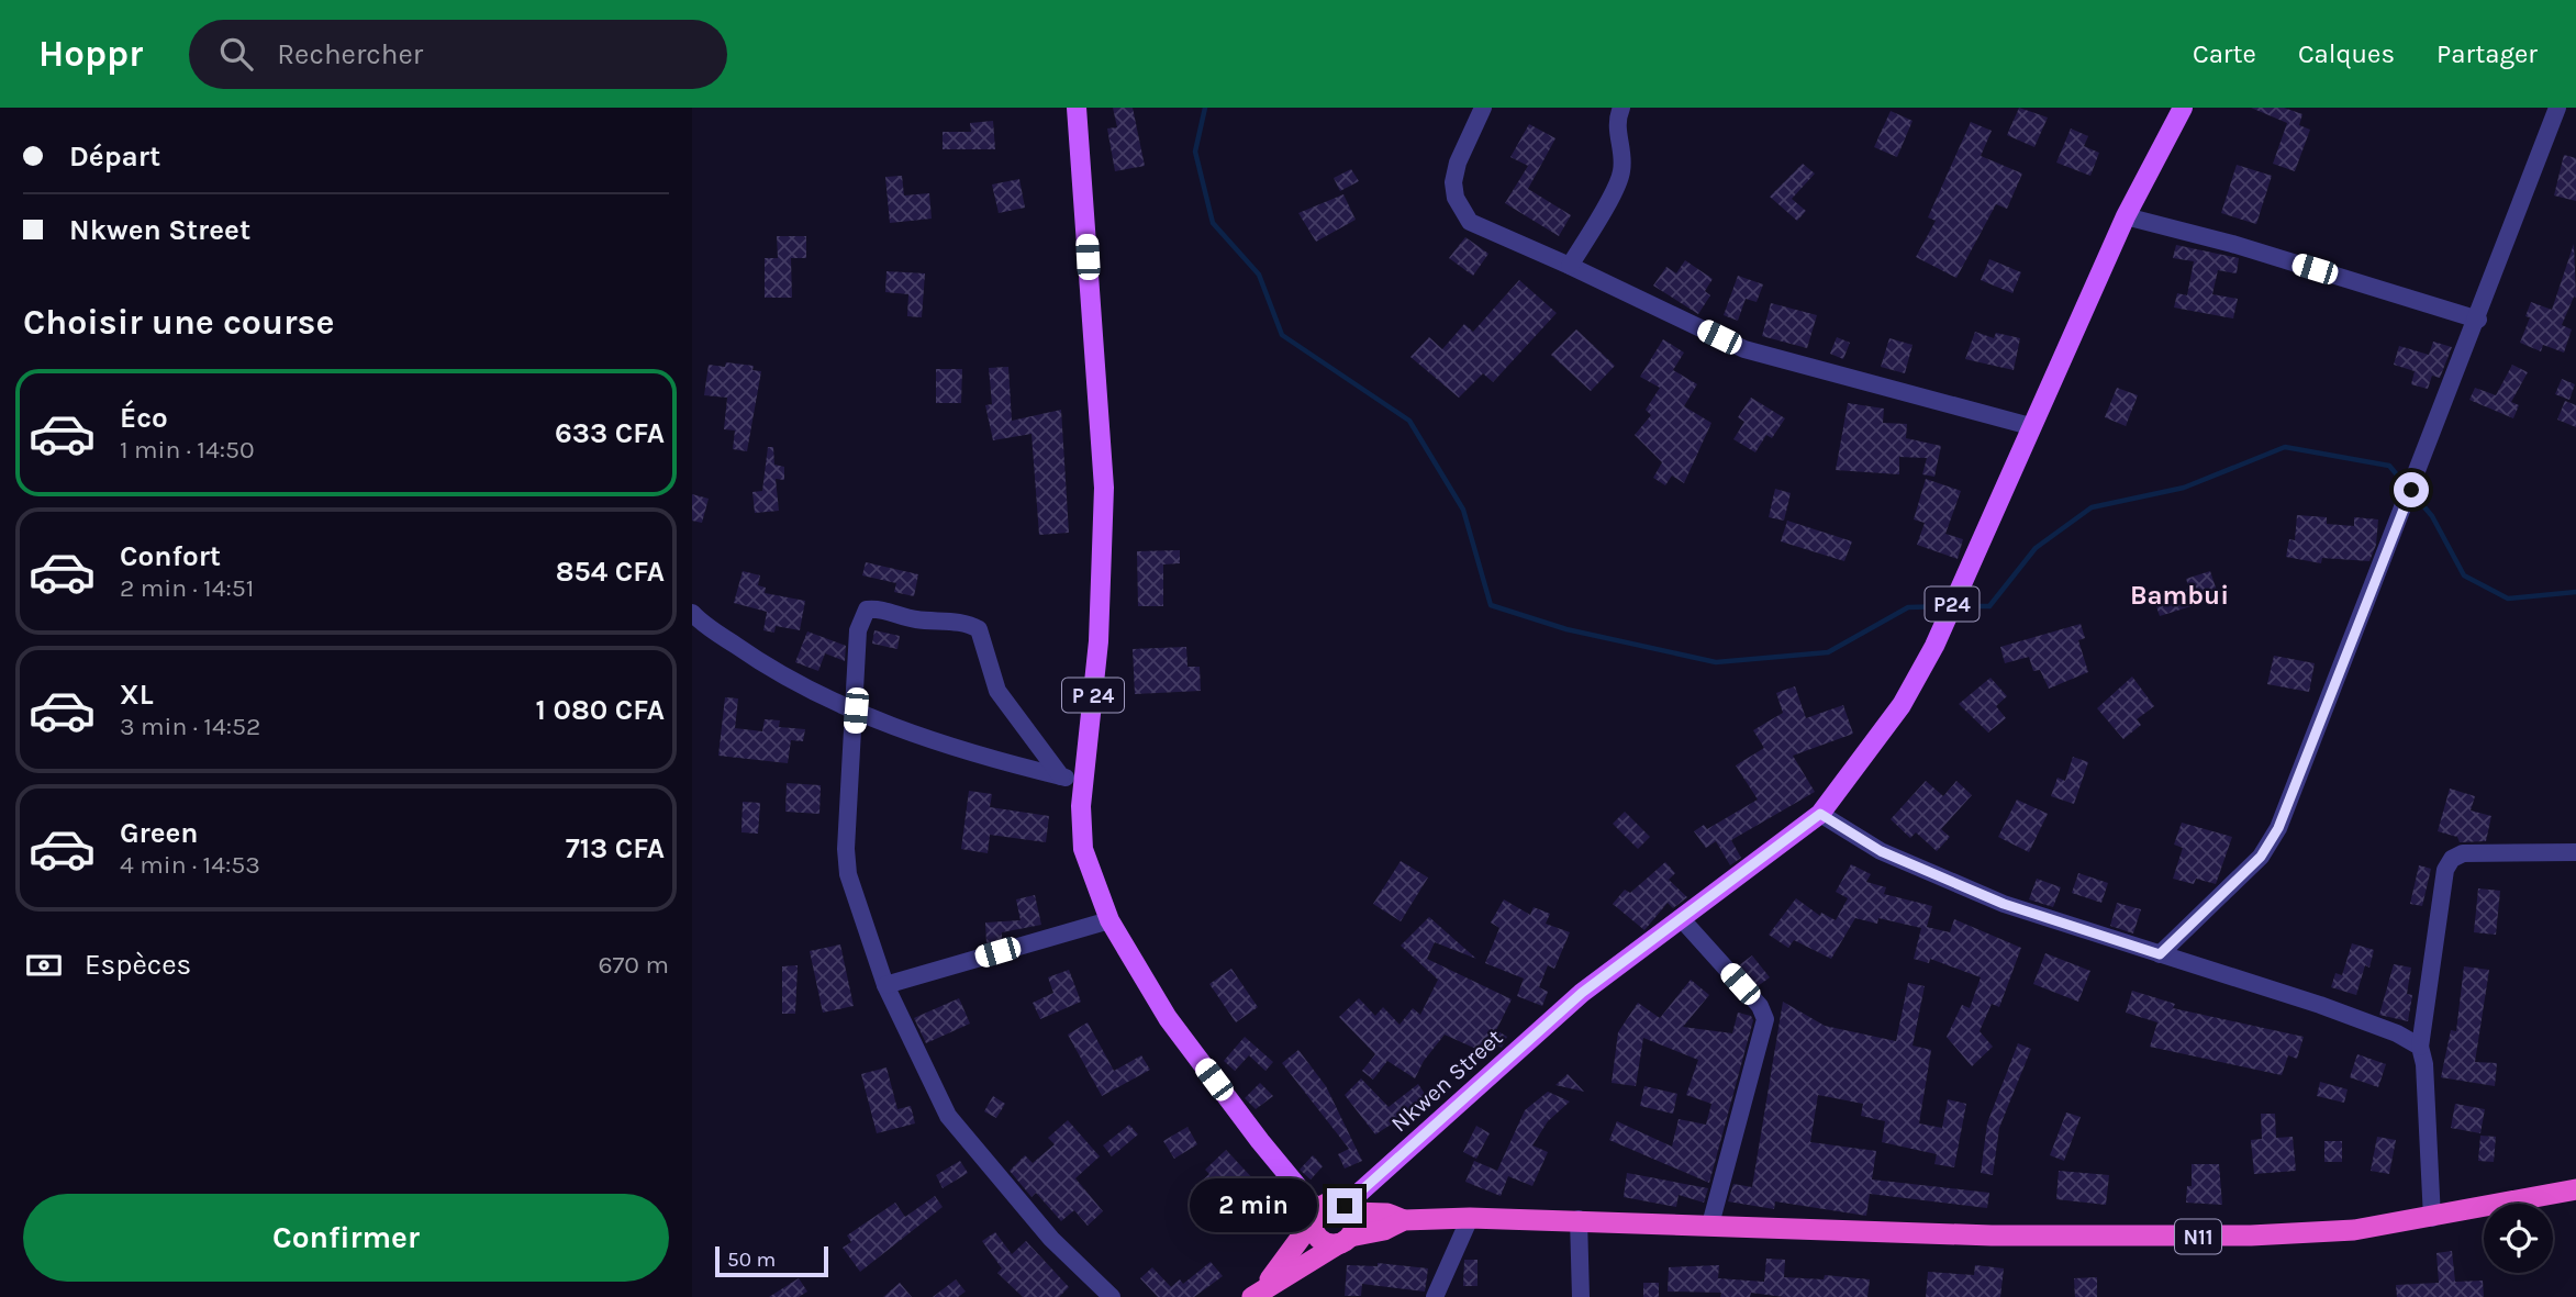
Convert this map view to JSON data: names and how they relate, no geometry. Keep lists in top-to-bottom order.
{
  "streets": {
    "highway": ["N11"],
    "main road": ["P24", "P 24", "Nkwen Street"]
  },
  "crossings": [
    ["P24", "Nkwen Street"],
    ["P 24", "Nkwen Street"],
    ["P 24", "N11"],
    ["Nkwen Street", "N11"]
  ],
  "districts": ["Bambui"],
  "scale_bar": "50 m",
  "page": {
    "header": "Hoppr",
    "search": "Rechercher",
    "nav": ["Carte", "Calques", "Partager"],
    "banner": ["Départ", "Nkwen Street"],
    "heading": "Choisir une course",
    "list": [
      {
        "name": "Éco",
        "note": "1 min · 14:50",
        "value": "633 CFA"
      },
      {
        "name": "Confort",
        "note": "2 min · 14:51",
        "value": "854 CFA"
      },
      {
        "name": "XL",
        "note": "3 min · 14:52",
        "value": "1 080 CFA"
      },
      {
        "name": "Green",
        "note": "4 min · 14:53",
        "value": "713 CFA"
      }
    ],
    "pay": ["Espèces", "670 m"],
    "buttons": "Confirmer",
    "bubble": "2 min",
    "scale": "50 m"
  }
}
